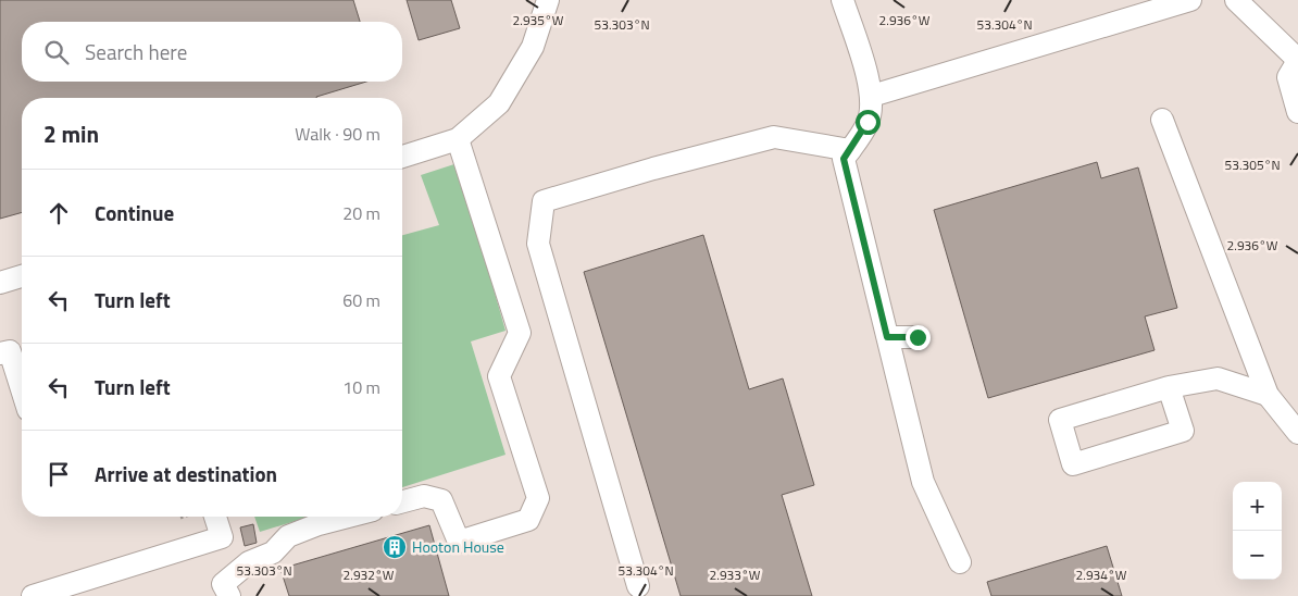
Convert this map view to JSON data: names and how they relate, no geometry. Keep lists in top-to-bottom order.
{
  "places": {
    "building": ["Hooton House"]
  },
  "page": {
    "search": "Search here",
    "heading": ["2 min", "Walk · 90 m"],
    "list": [
      ["Continue", "20 m"],
      ["Turn left", "60 m"],
      ["Turn left", "10 m"],
      "Arrive at destination"
    ],
    "map_buttons": ["+", "−"]
  },
  "coordinates": [
    "2.935°W",
    "2.936°W",
    "53.303°N",
    "53.304°N",
    "53.305°N",
    "2.932°W",
    "2.933°W",
    "2.934°W"
  ]
}
